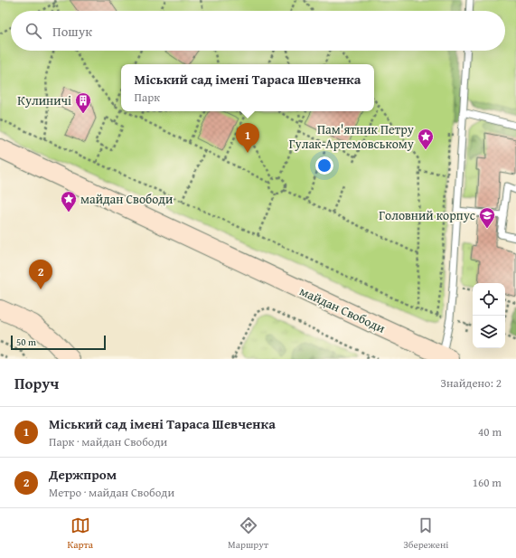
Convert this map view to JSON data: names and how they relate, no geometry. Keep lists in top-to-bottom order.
{
  "streets": {
    "main road": ["майдан Свободи"]
  },
  "places": {
    "building": ["Кулиничі"],
    "place": ["Пам'ятник Петру Гулак-Артемовському", "майдан Свободи"],
    "school or university": ["Головний корпус"]
  },
  "scale_bar": "50 m",
  "page": {
    "search": "Пошук",
    "popup": ["Міський сад імені Тараса Шевченка", "Парк"],
    "pins": ["1", "2"],
    "scale": "50 m",
    "heading": ["Поруч", "Знайдено: 2"],
    "list": [
      {
        "mark": "1",
        "name": "Міський сад імені Тараса Шевченка",
        "note": "Парк · майдан Свободи",
        "value": "40 m"
      },
      {
        "mark": "2",
        "name": "Держпром",
        "note": "Метро · майдан Свободи",
        "value": "160 m"
      }
    ],
    "nav": ["Карта", "Маршрут", "Збережені"]
  }
}
